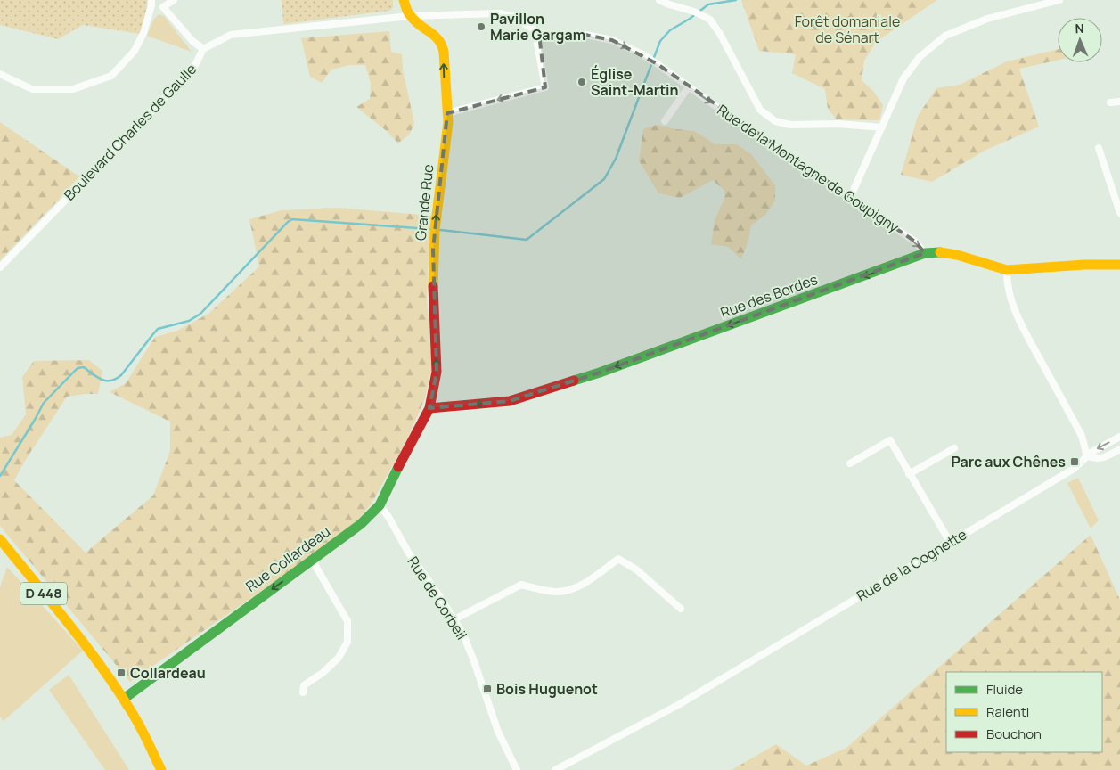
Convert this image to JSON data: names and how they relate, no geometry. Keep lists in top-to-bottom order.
{
  "streets": {
    "street": [
      "Boulevard Charles de Gaulle",
      "Rue de la Montagne de Goupigny",
      "Grande Rue",
      "Rue des Bordes",
      "Rue Collardeau",
      "Rue de la Cognette",
      "D 448",
      "Rue de Corbeil"
    ]
  },
  "crossings": [
    ["Boulevard Charles de Gaulle", "Rue de la Montagne de Goupigny"],
    ["Boulevard Charles de Gaulle", "Grande Rue"],
    ["Rue de la Montagne de Goupigny", "Rue des Bordes"],
    ["Grande Rue", "Rue des Bordes"],
    ["Grande Rue", "Rue Collardeau"],
    ["Rue des Bordes", "Rue Collardeau"],
    ["Rue Collardeau", "D 448"],
    ["Rue Collardeau", "Rue de Corbeil"]
  ],
  "one_way": ["Grande Rue", "Rue des Bordes", "Rue Collardeau"],
  "parks": ["Forêt domaniale de Sénart"],
  "places": {
    "other": ["Pavillon Marie Gargam", "Église Saint-Martin"],
    "transit": ["Parc aux Chênes", "Collardeau", "Bois Huguenot"]
  },
  "legend": ["Fluide", "Ralenti", "Bouchon"],
  "north": "top"
}
